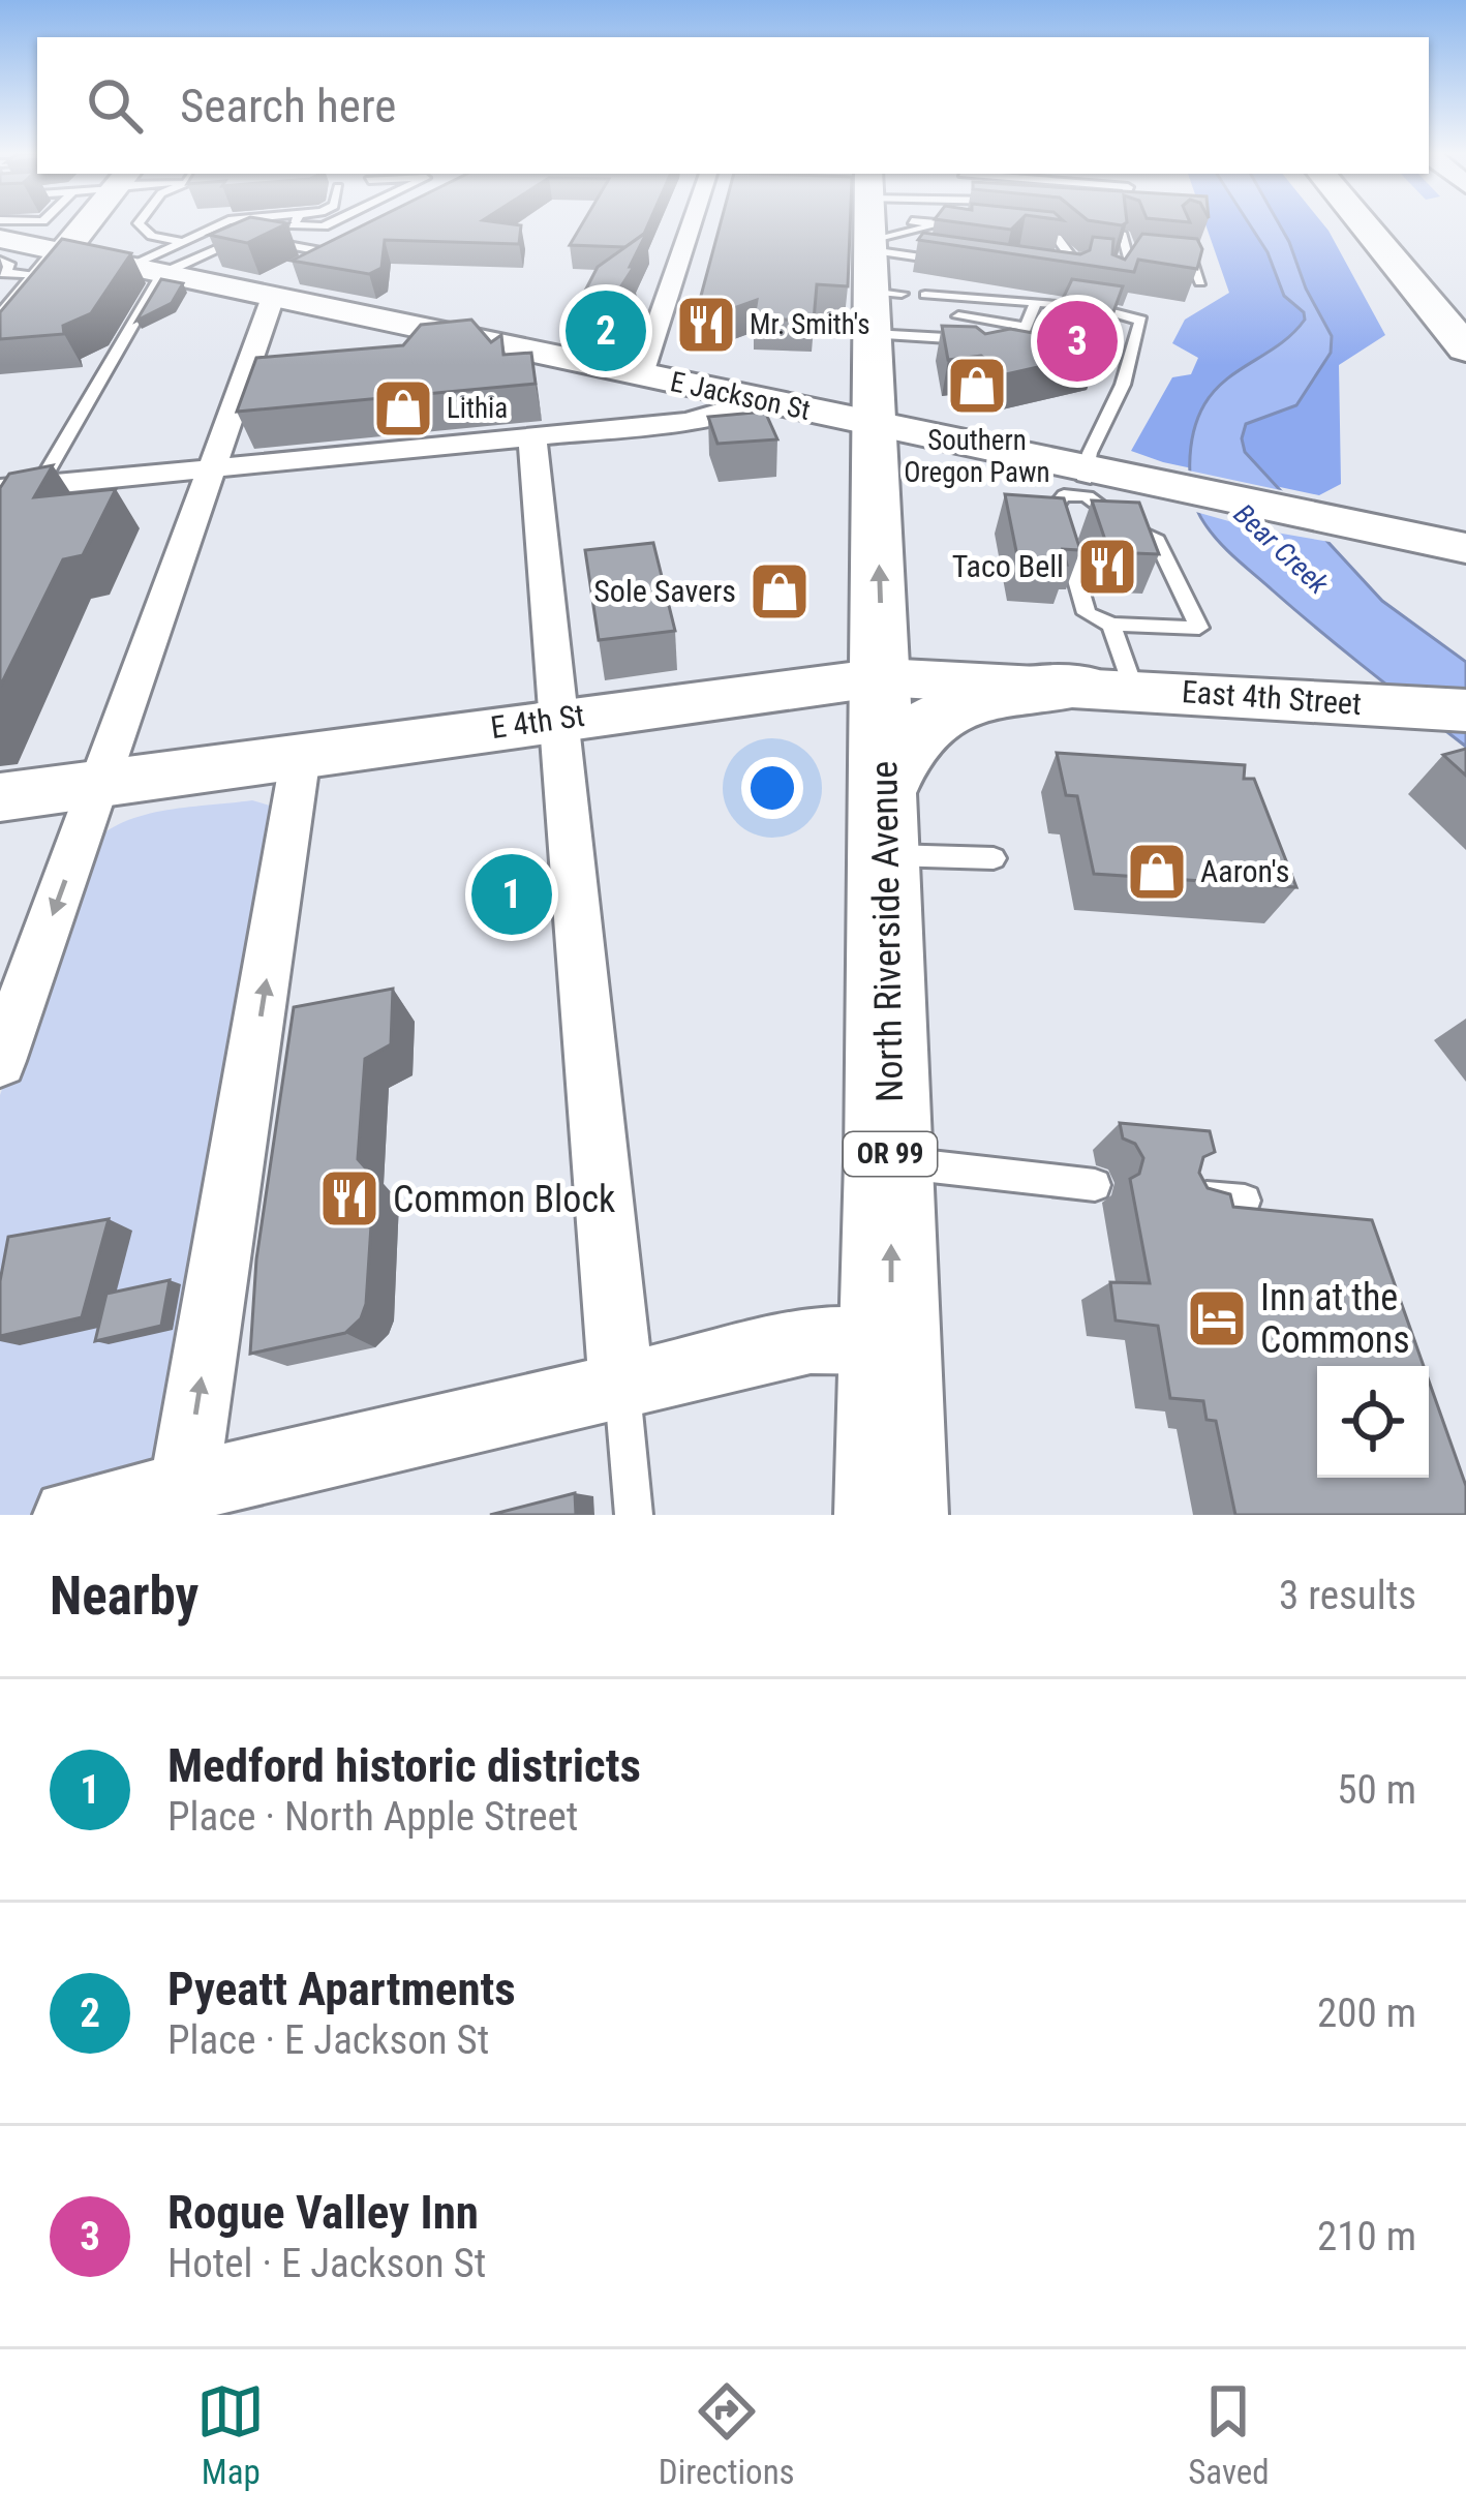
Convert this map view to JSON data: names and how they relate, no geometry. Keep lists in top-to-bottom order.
{
  "streets": {
    "main road": [
      "E Jackson St",
      "East 4th Street",
      "E 4th St",
      "North Riverside Avenue",
      "OR 99"
    ]
  },
  "crossings": [
    ["E Jackson St", "North Riverside Avenue"],
    ["E Jackson St", "OR 99"],
    ["East 4th Street", "E 4th St"],
    ["E 4th St", "North Riverside Avenue"],
    ["North Riverside Avenue", "OR 99"]
  ],
  "one_way": ["North Riverside Avenue"],
  "water": ["Bear Creek"],
  "places": {
    "restaurant": ["Mr. Smith's", "Taco Bell", "Common Block"],
    "shop": [
      "Southern Oregon Pawn",
      "Lithia",
      "Sole Savers",
      "Aaron's"
    ],
    "hotel": ["Inn at the Commons"]
  },
  "page": {
    "search": "Search here",
    "pins": ["2", "3", "1"],
    "heading": ["Nearby", "3 results"],
    "list": [
      {
        "mark": "1",
        "name": "Medford historic districts",
        "note": "Place · North Apple Street",
        "value": "50 m"
      },
      {
        "mark": "2",
        "name": "Pyeatt Apartments",
        "note": "Place · E Jackson St",
        "value": "200 m"
      },
      {
        "mark": "3",
        "name": "Rogue Valley Inn",
        "note": "Hotel · E Jackson St",
        "value": "210 m"
      }
    ],
    "nav": ["Map", "Directions", "Saved"]
  }
}
